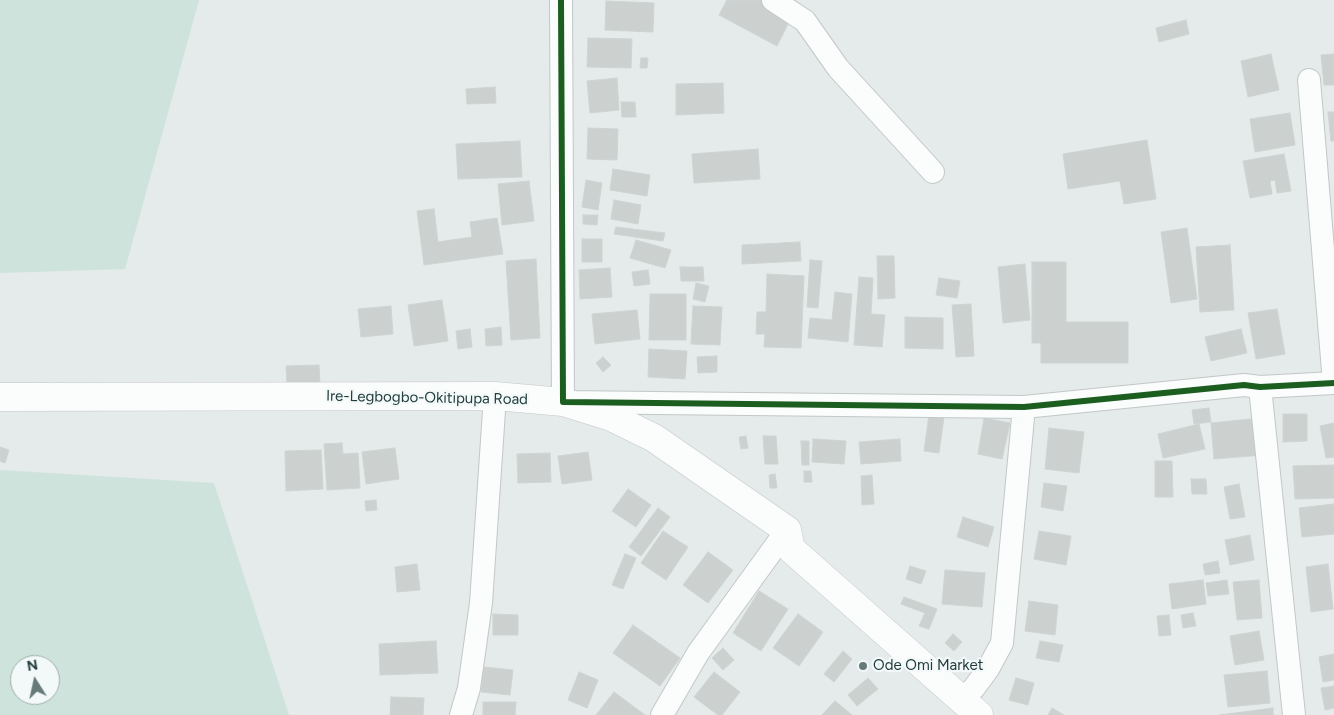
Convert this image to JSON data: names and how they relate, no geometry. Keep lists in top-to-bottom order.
{
  "streets": {
    "street": ["Ire-Legbogbo-Okitipupa Road"]
  },
  "places": ["Ode Omi Market"],
  "north": "top"
}
